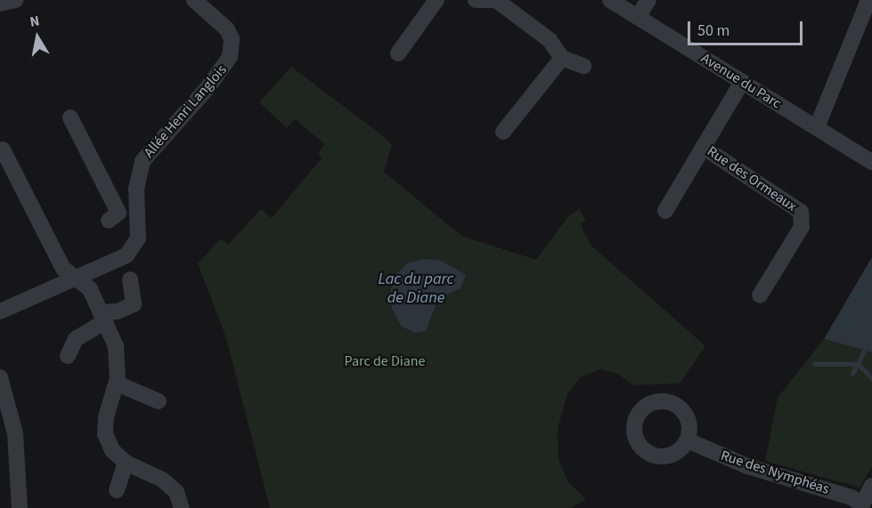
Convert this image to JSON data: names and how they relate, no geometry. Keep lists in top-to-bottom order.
{
  "streets": {
    "street": [
      "Avenue du Parc",
      "Allée Henri Langlois",
      "Rue des Ormeaux",
      "Rue des Nymphéas"
    ]
  },
  "crossings": [
    ["Avenue du Parc", "Rue des Ormeaux"]
  ],
  "water": ["Lac du parc de Diane"],
  "parks": ["Parc de Diane"],
  "scale_bar": "50 m",
  "north": "top"
}
